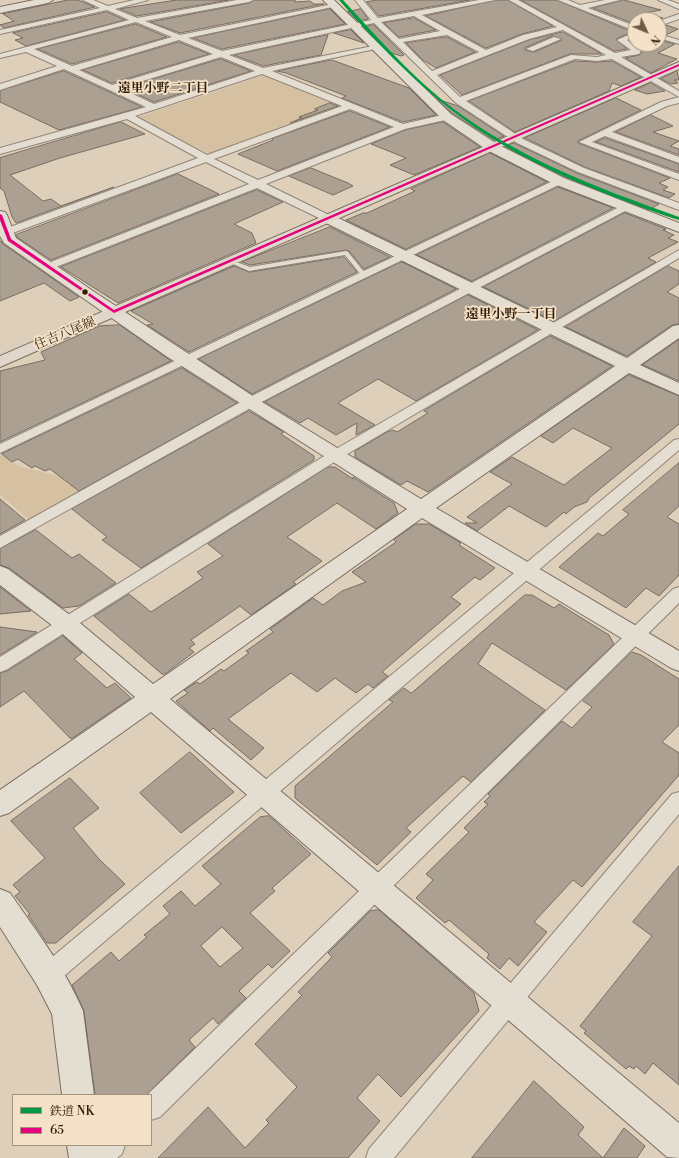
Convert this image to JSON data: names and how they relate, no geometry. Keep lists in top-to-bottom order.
{
  "streets": {
    "main road": ["住吉八尾線"]
  },
  "districts": ["遠里小野二丁目", "遠里小野一丁目"],
  "lines": ["rail line NK", "transit line 65"],
  "legend": ["鉄道 NK", "65"],
  "north": "bottom right"
}
